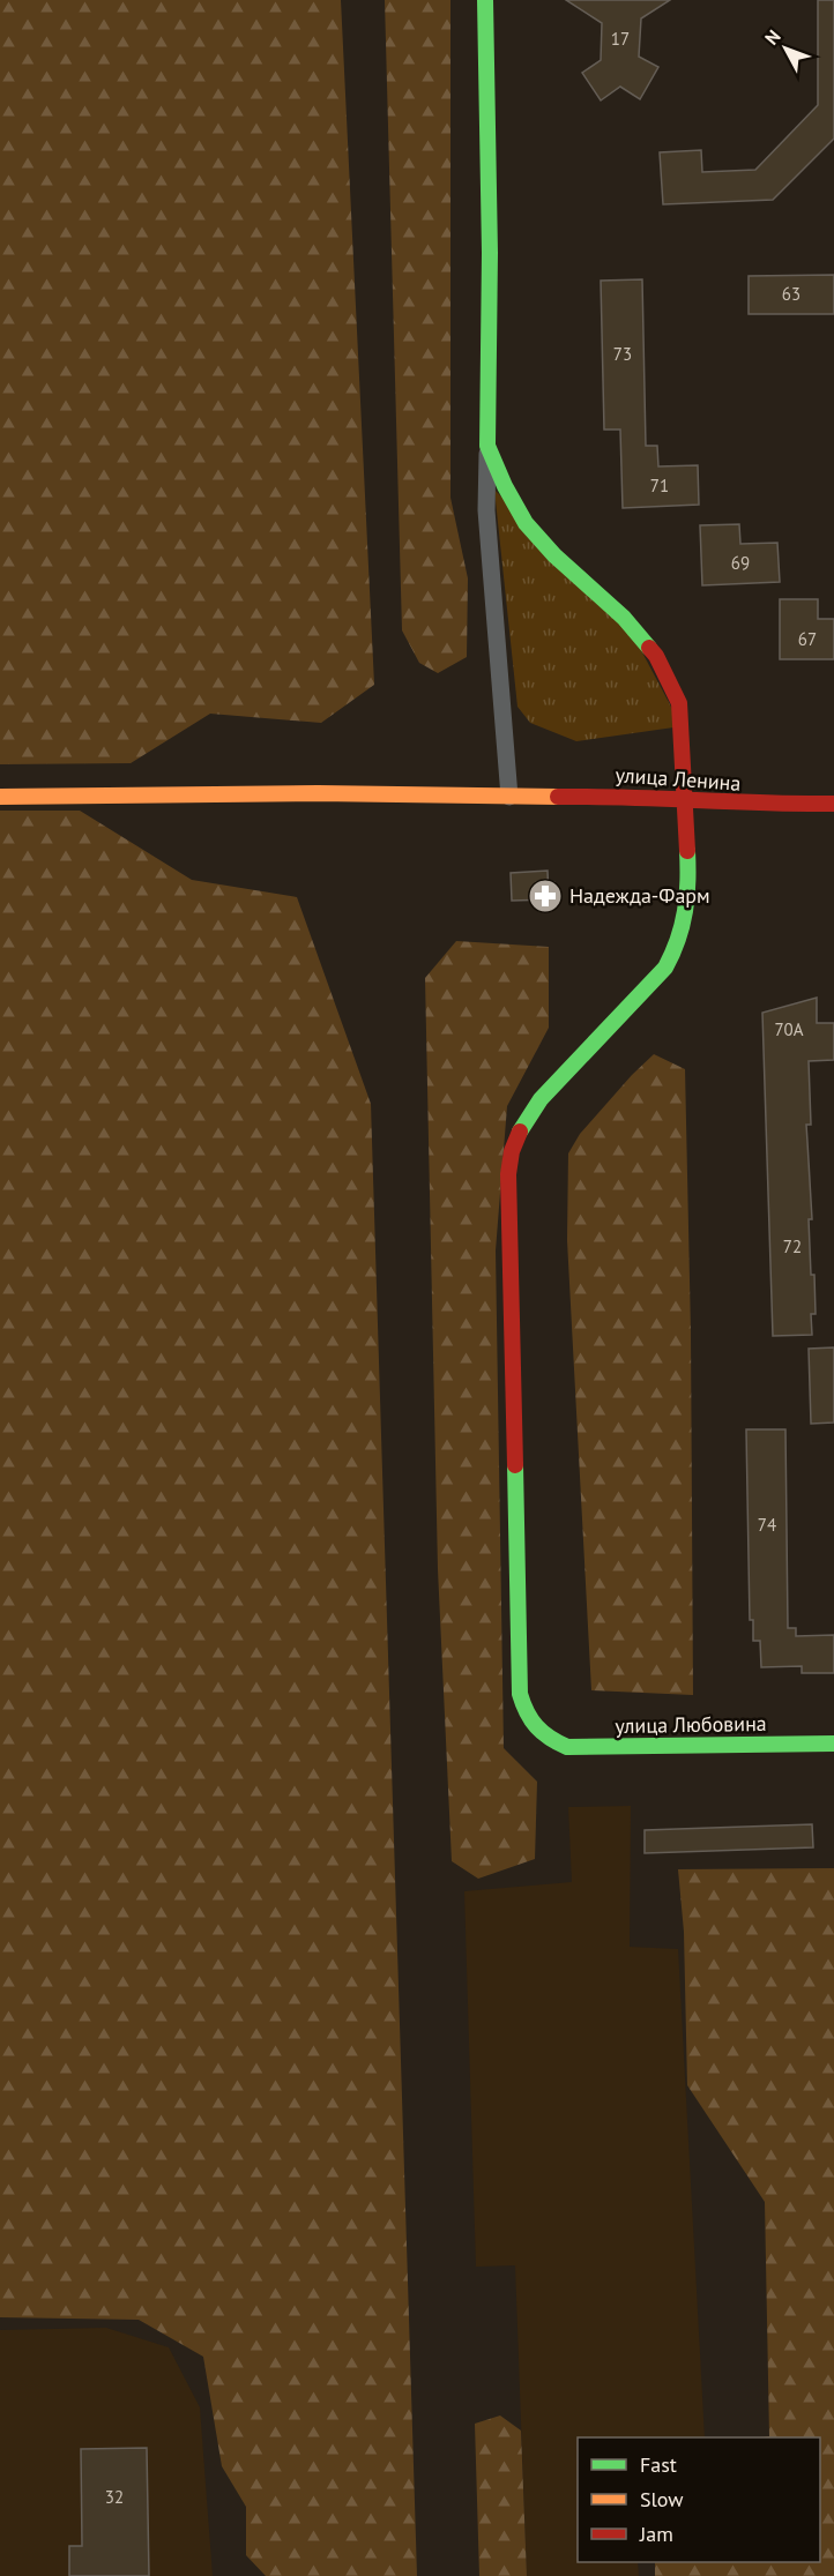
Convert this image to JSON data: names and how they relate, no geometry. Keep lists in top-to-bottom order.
{
  "streets": {
    "street": ["улица Ленина", "улица Любовина"]
  },
  "crossings": [
    ["улица Ленина", "улица Любовина"]
  ],
  "places": {
    "pharmacy": ["Надежда-Фарм"]
  },
  "house_numbers": [
    "17",
    "63",
    "73",
    "71",
    "69",
    "67",
    "70А",
    "72",
    "74",
    "32"
  ],
  "legend": ["Fast", "Slow", "Jam"],
  "north": "top left"
}
